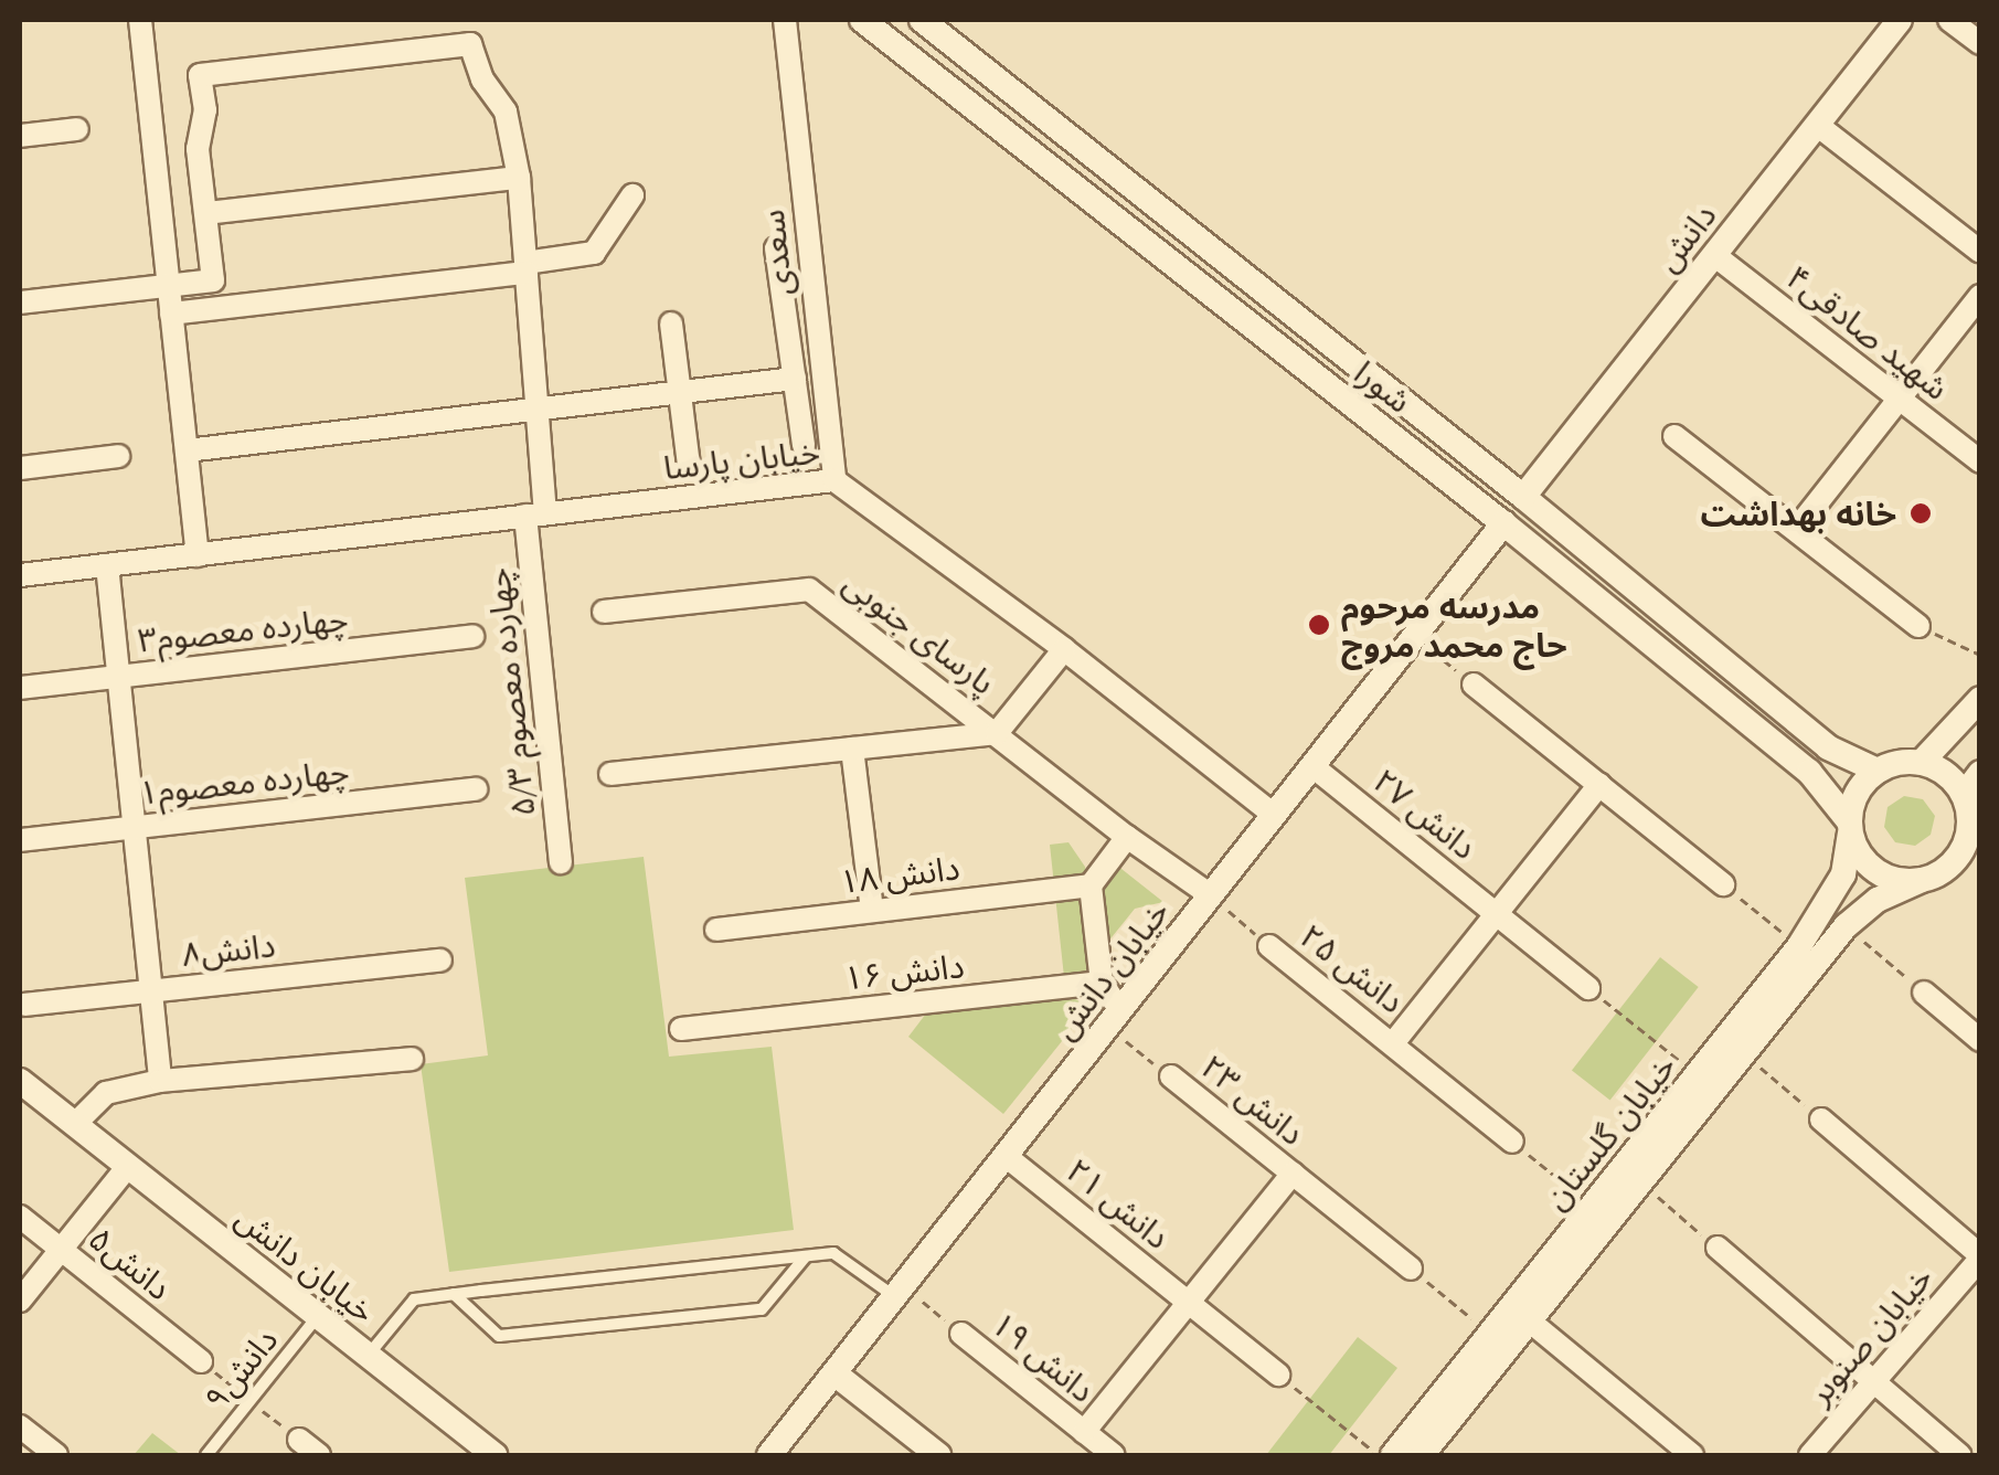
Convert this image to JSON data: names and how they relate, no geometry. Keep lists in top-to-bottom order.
{
  "streets": {
    "street": [
      "دانش",
      "سعدی",
      "شهید صادقی۴",
      "شورا",
      "خیابان پارسا",
      "چهارده معصوم۳",
      "پارسای جنوبی",
      "چهارده معصوم ۵/۳",
      "چهارده معصوم۱",
      "دانش ۲۷",
      "دانش ۱۸",
      "دانش۸",
      "دانش ۲۵",
      "خیابان دانش",
      "دانش ۱۶",
      "دانش ۲۳",
      "خیابان گلستان",
      "دانش ۲۱",
      "دانش۵",
      "خیابان صنوبر",
      "دانش ۱۹"
    ],
    "lane": ["دانش۹"]
  },
  "crossings": [
    ["دانش", "شهید صادقی۴"],
    ["دانش", "شورا"],
    ["سعدی", "خیابان پارسا"],
    ["شورا", "خیابان دانش"],
    ["شورا", "خیابان گلستان"],
    ["خیابان پارسا", "چهارده معصوم ۵/۳"],
    ["خیابان پارسا", "خیابان دانش"],
    ["پارسای جنوبی", "خیابان دانش"],
    ["دانش ۲۷", "خیابان دانش"],
    ["خیابان دانش", "دانش ۲۱"],
    ["خیابان دانش", "دانش۹"]
  ],
  "places": ["خانه بهداشت", "مدرسه مرحوم حاج محمد مروج"]
}
